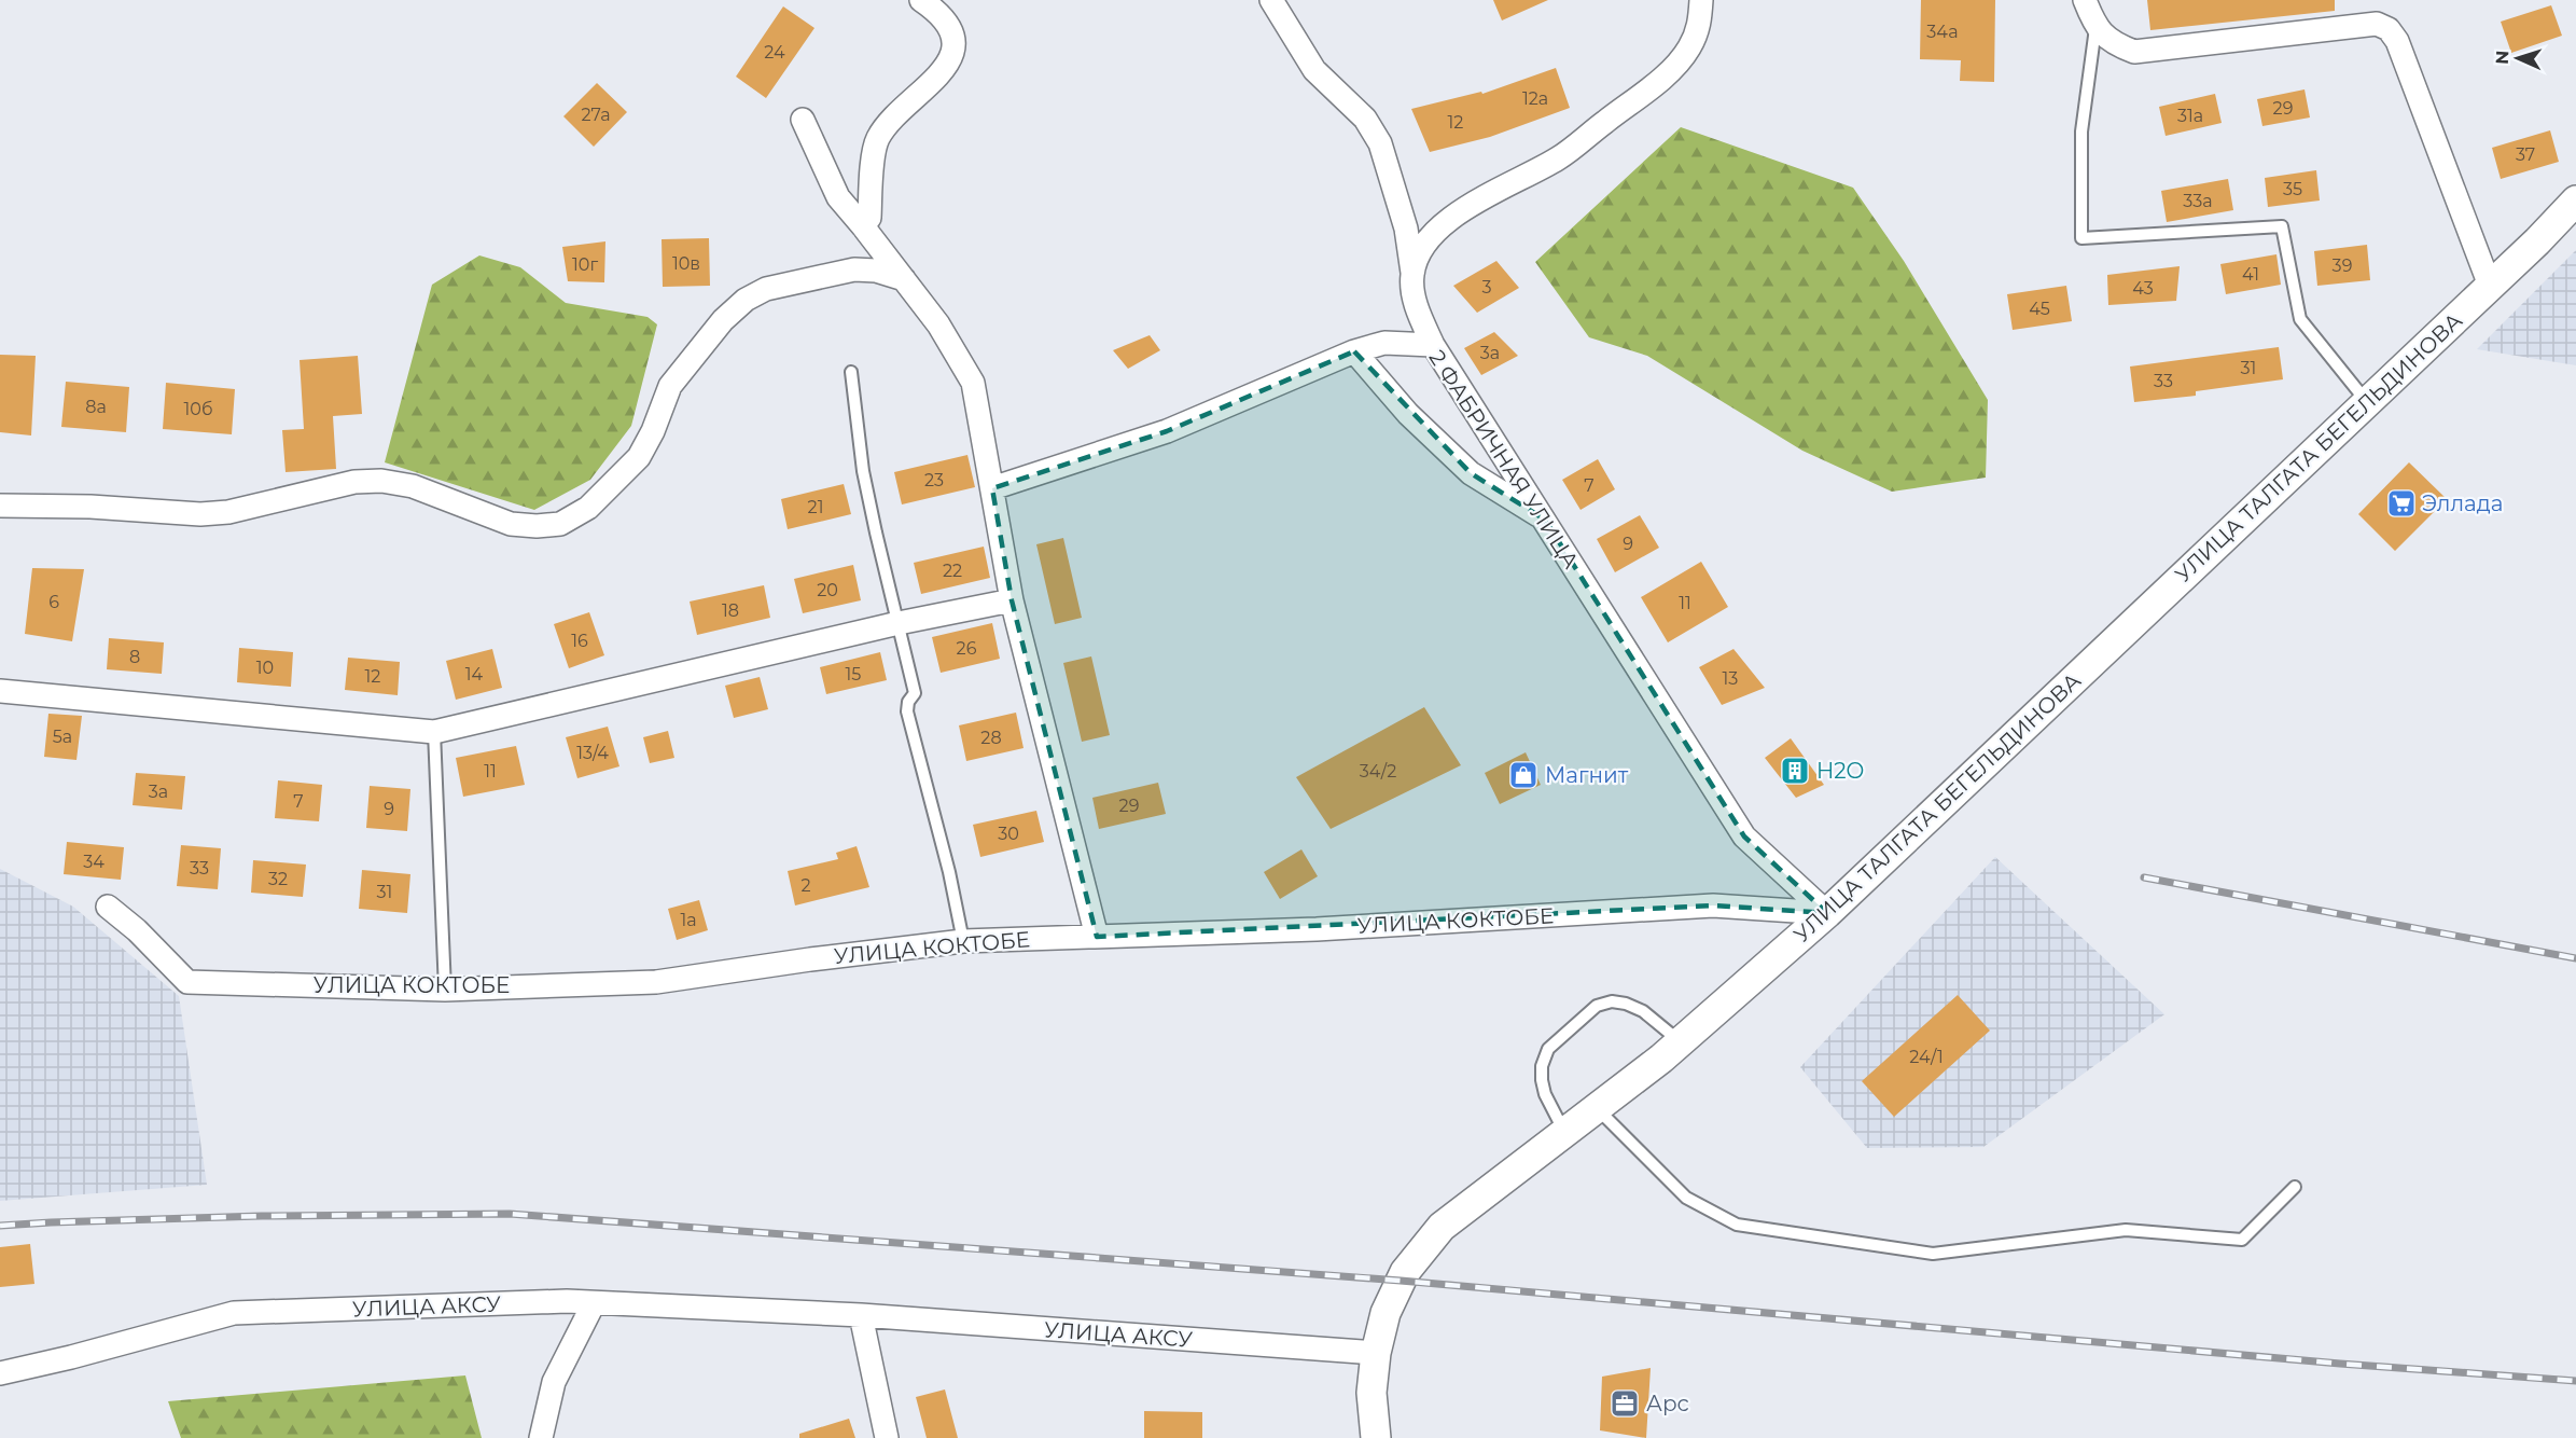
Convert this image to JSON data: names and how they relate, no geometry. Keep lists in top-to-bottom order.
{
  "streets": {
    "street": [
      "УЛИЦА ТАЛГАТА БЕГЕЛЬДИНОВА",
      "2 ФАБРИЧНАЯ УЛИЦА",
      "УЛИЦА КОКТОБЕ",
      "УЛИЦА АКСУ"
    ]
  },
  "crossings": [
    ["УЛИЦА ТАЛГАТА БЕГЕЛЬДИНОВА", "2 ФАБРИЧНАЯ УЛИЦА"],
    ["УЛИЦА ТАЛГАТА БЕГЕЛЬДИНОВА", "УЛИЦА КОКТОБЕ"],
    ["УЛИЦА ТАЛГАТА БЕГЕЛЬДИНОВА", "УЛИЦА АКСУ"],
    ["2 ФАБРИЧНАЯ УЛИЦА", "УЛИЦА КОКТОБЕ"]
  ],
  "places": {
    "supermarket": ["Эллада"],
    "building": ["H2O"],
    "shop": ["Магнит"],
    "office": ["Арс"]
  },
  "house_numbers": [
    "34а",
    "24",
    "12а",
    "29",
    "27а",
    "31а",
    "12",
    "37",
    "35",
    "33а",
    "10в",
    "10г",
    "39",
    "41",
    "3",
    "43",
    "45",
    "3а",
    "31",
    "33",
    "8а",
    "10б",
    "23",
    "7",
    "21",
    "9",
    "22",
    "20",
    "6",
    "11",
    "18",
    "16",
    "26",
    "8",
    "10",
    "14",
    "15",
    "12",
    "13",
    "5а",
    "28",
    "13/4",
    "11",
    "34/2",
    "3а",
    "7",
    "29",
    "9",
    "30",
    "34",
    "33",
    "32",
    "2",
    "31",
    "1а",
    "24/1"
  ],
  "north": "left"
}
